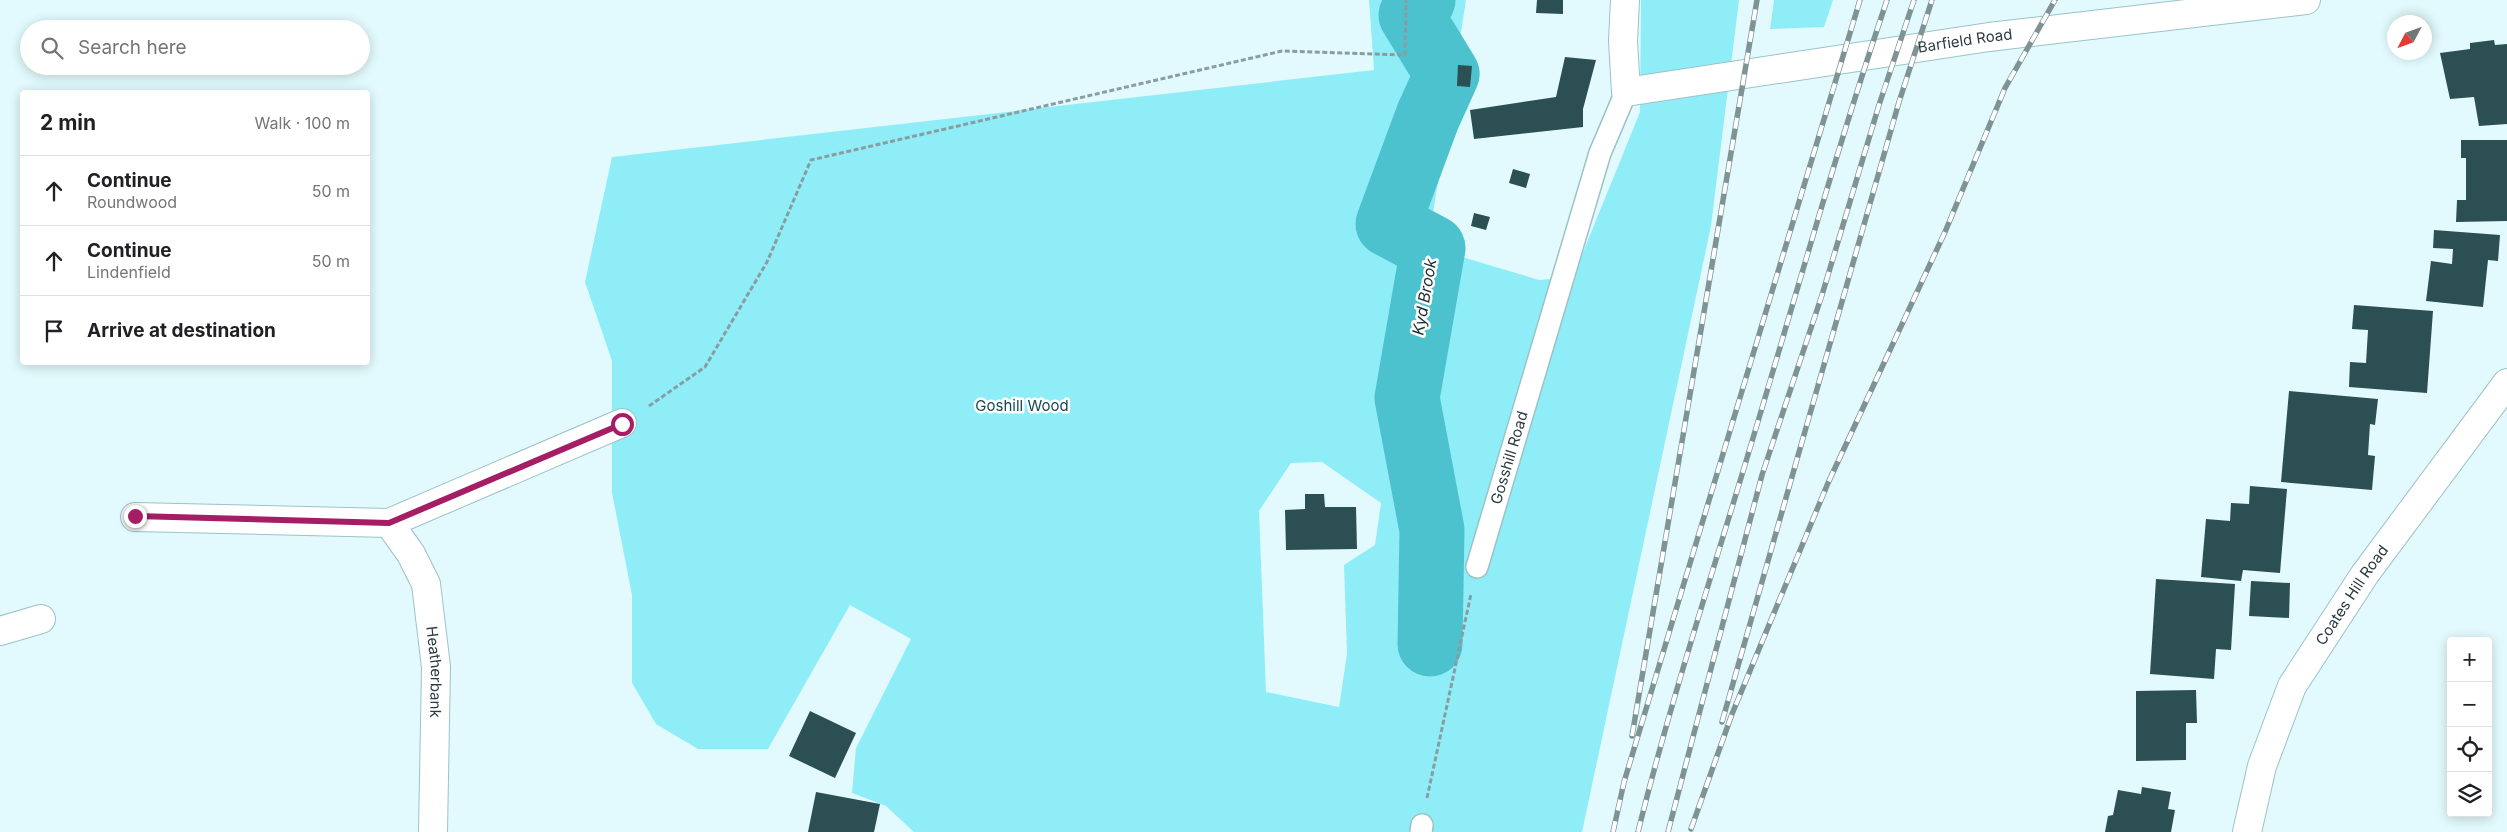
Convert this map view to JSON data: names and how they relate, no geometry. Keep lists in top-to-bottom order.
{
  "streets": {
    "street": ["Barfield Road", "Coates Hill Road", "Heatherbank"],
    "lane": ["Gosshill Road"]
  },
  "crossings": [
    ["Barfield Road", "Gosshill Road"]
  ],
  "water": ["Kyd Brook"],
  "parks": ["Goshill Wood"],
  "north": "bottom left",
  "page": {
    "search": "Search here",
    "heading": ["2 min", "Walk · 100 m"],
    "list": [
      ["Continue", "Roundwood", "50 m"],
      ["Continue", "Lindenfield", "50 m"],
      "Arrive at destination"
    ],
    "map_buttons": ["+", "−"]
  }
}
